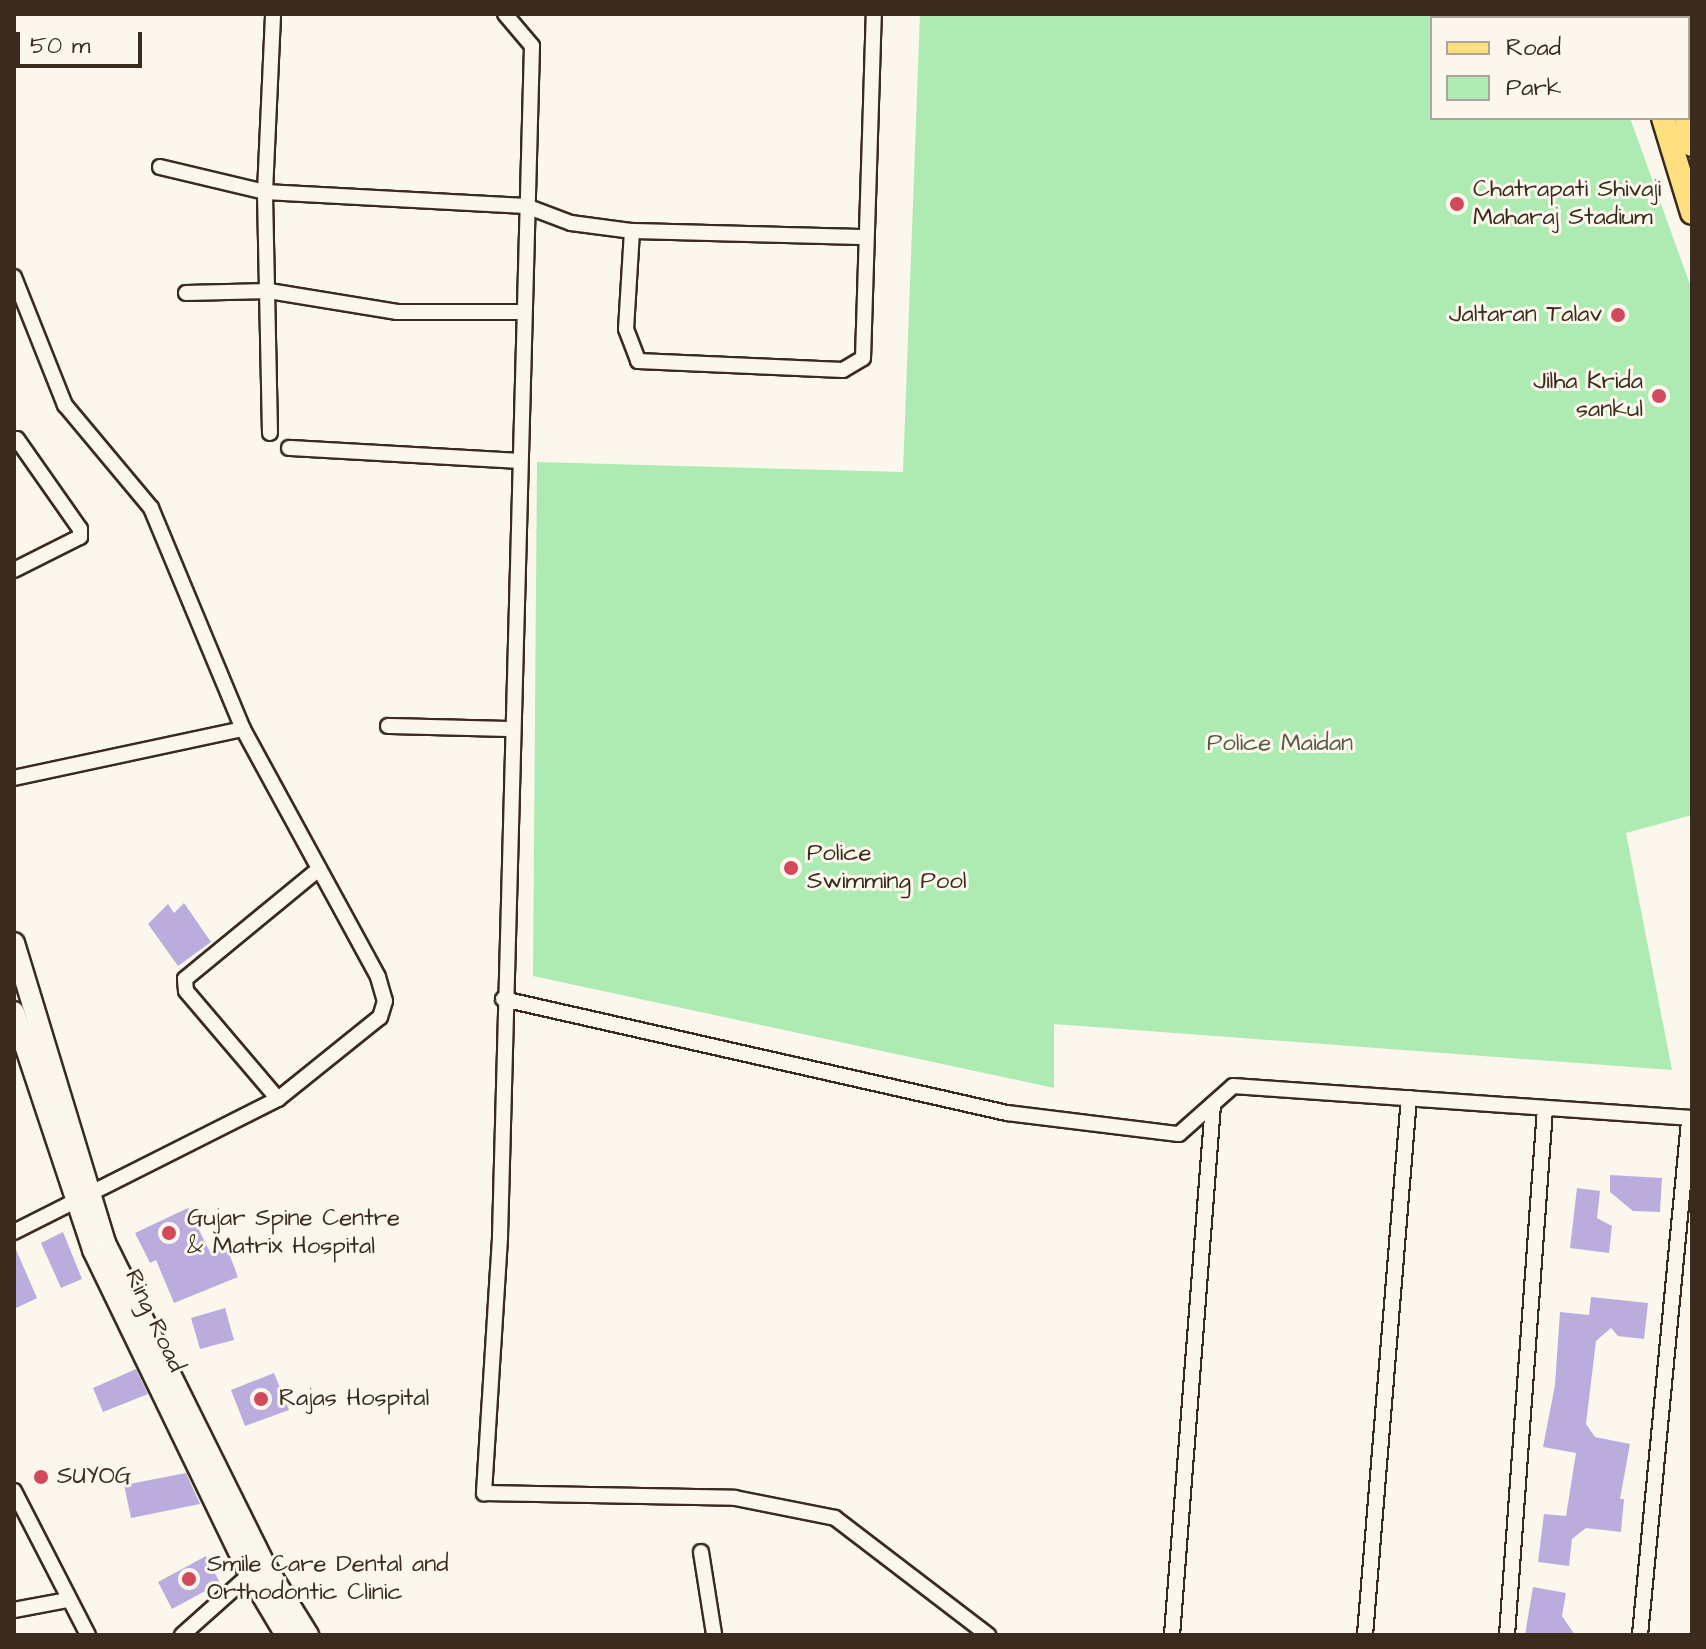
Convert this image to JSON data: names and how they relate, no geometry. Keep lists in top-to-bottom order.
{
  "streets": {
    "main road": ["Ring Road"]
  },
  "parks": ["Police Maidan"],
  "places": [
    "Chatrapati Shivaji Maharaj Stadium",
    "Jaltaran Talav",
    "Jilha Krida sankul",
    "Police Swimming Pool",
    "Gujar Spine Centre & Matrix Hospital",
    "Rajas Hospital",
    "SUYOG",
    "Smile Care Dental and Orthodontic Clinic"
  ],
  "legend": ["Road", "Park"],
  "scale_bar": "50 m"
}
